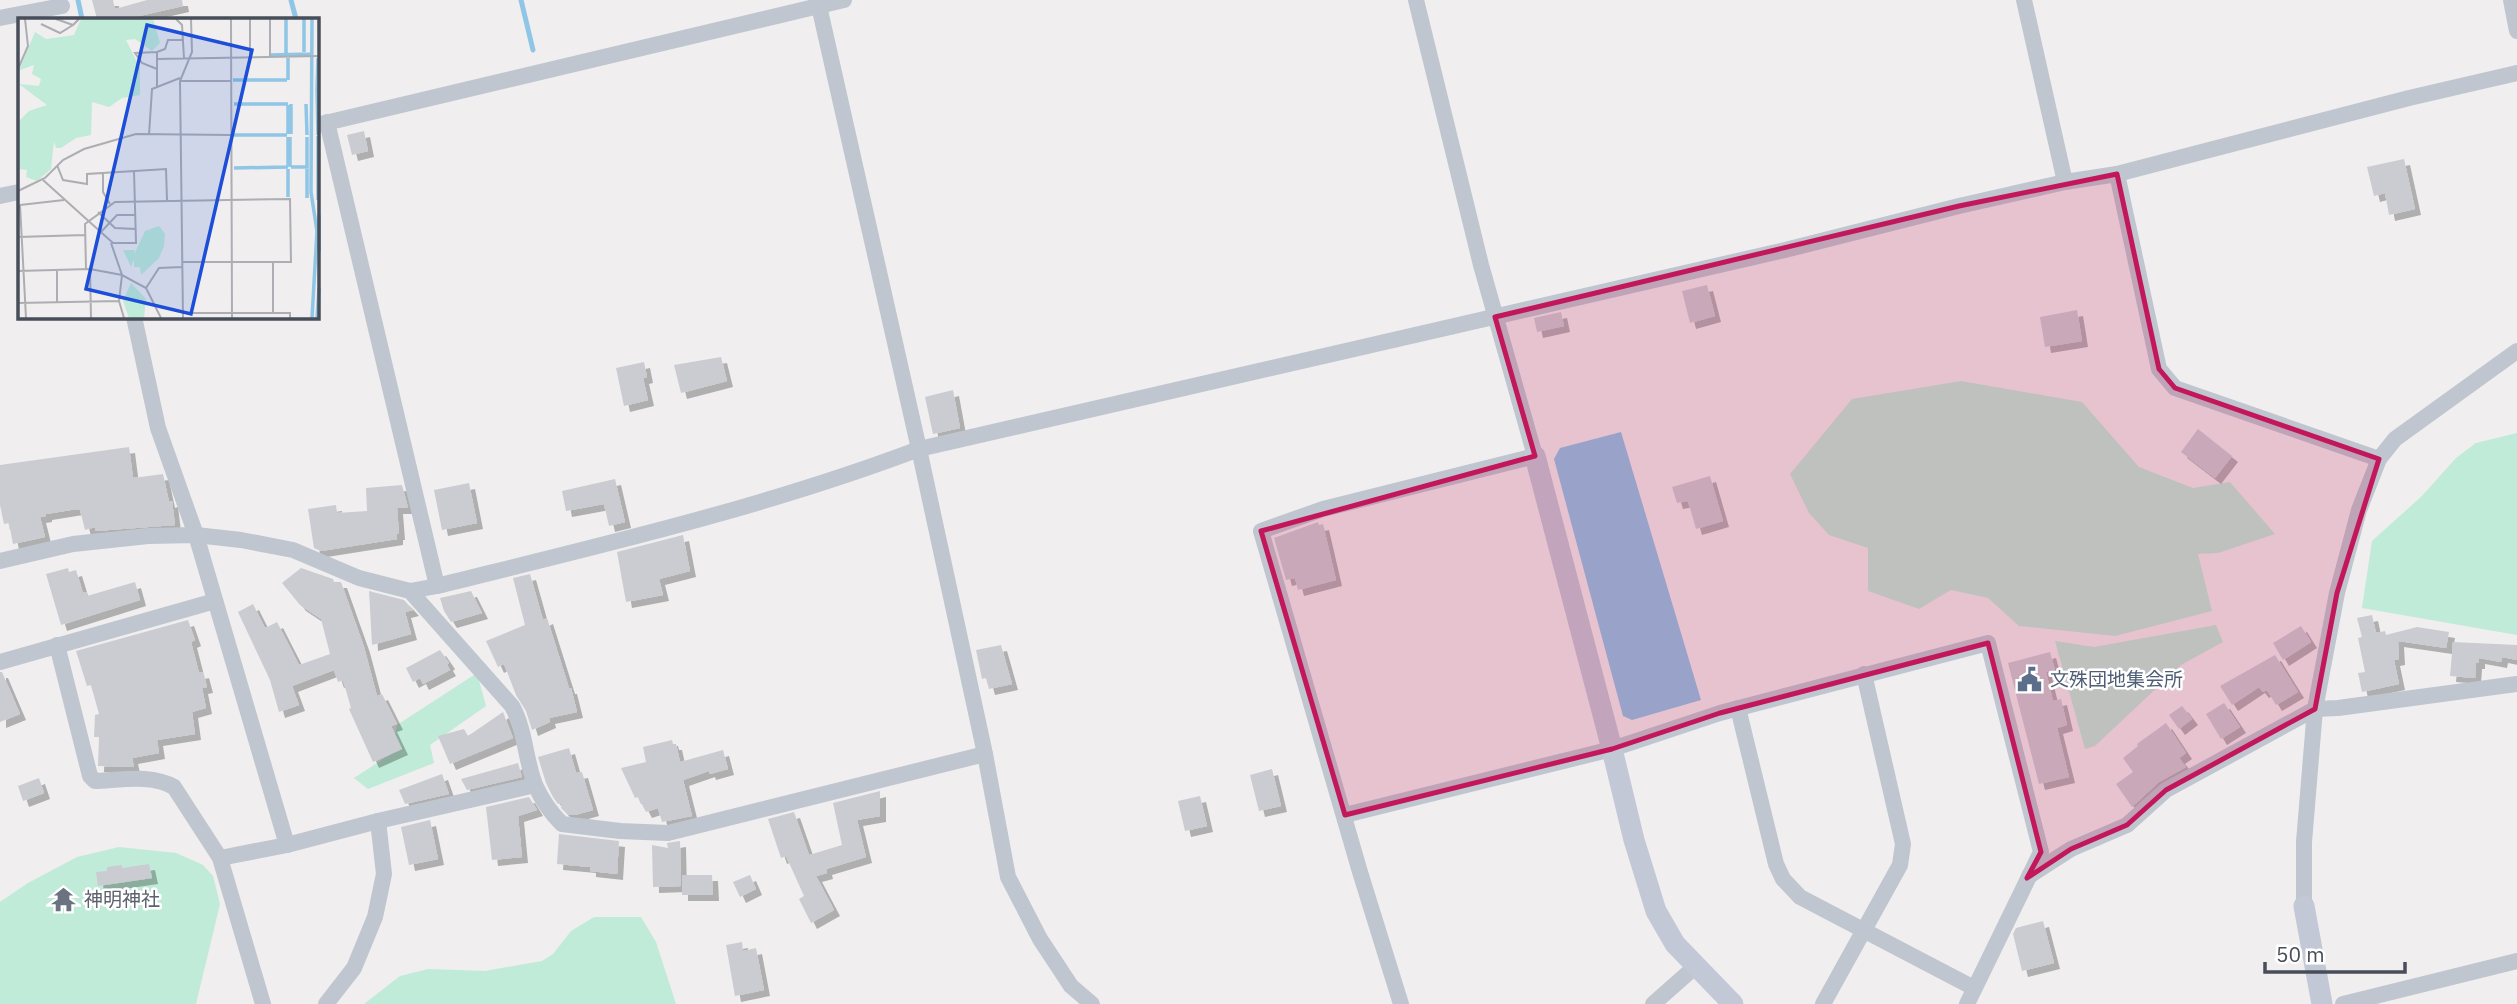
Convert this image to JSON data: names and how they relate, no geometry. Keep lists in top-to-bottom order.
{
  "places": {
    "public building": ["文殊団地集会所"],
    "temple": ["神明神社"]
  },
  "scale_bar": "50 m"
}
